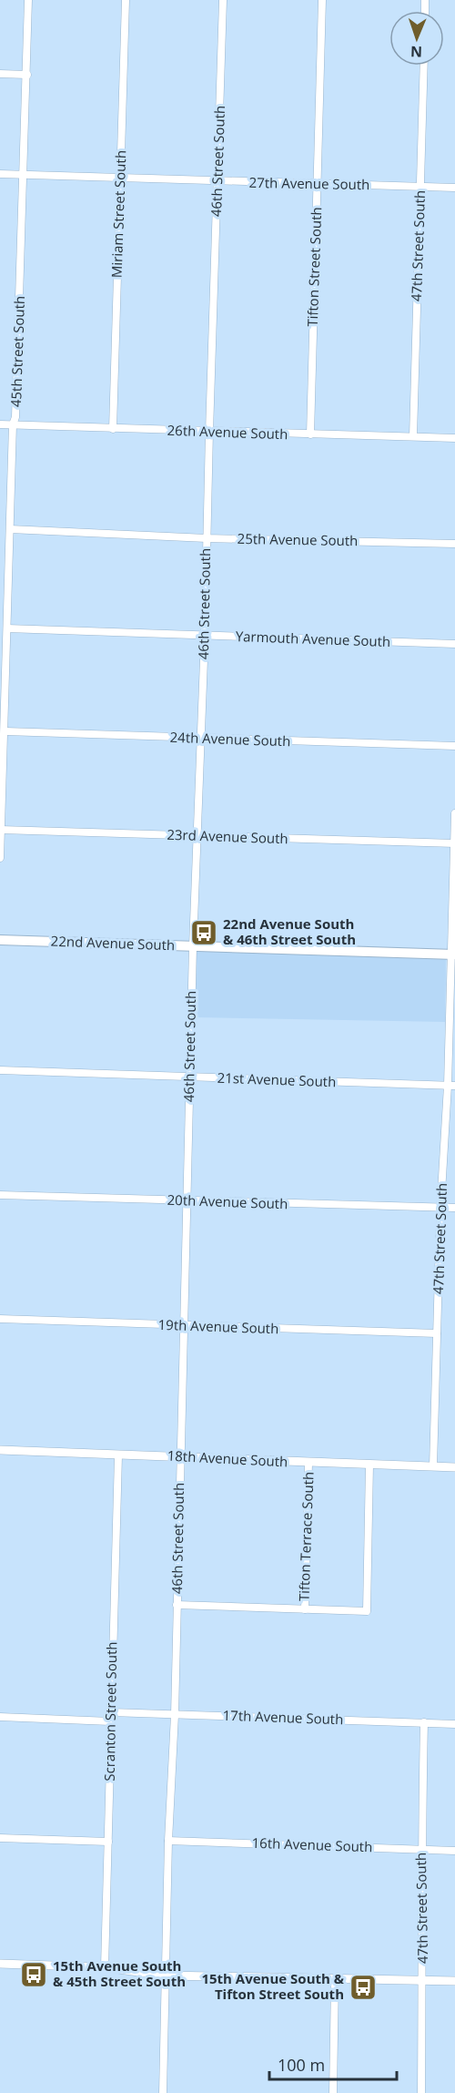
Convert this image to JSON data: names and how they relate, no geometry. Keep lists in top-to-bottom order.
{
  "streets": {
    "main road": ["22nd Avenue South"],
    "street": [
      "46th Street South",
      "27th Avenue South",
      "Miriam Street South",
      "47th Street South",
      "Tifton Street South",
      "45th Street South",
      "26th Avenue South",
      "25th Avenue South",
      "Yarmouth Avenue South",
      "24th Avenue South",
      "23rd Avenue South",
      "21st Avenue South",
      "20th Avenue South",
      "19th Avenue South",
      "18th Avenue South",
      "Tifton Terrace South",
      "Scranton Street South",
      "17th Avenue South",
      "16th Avenue South"
    ]
  },
  "crossings": [
    ["46th Street South", "27th Avenue South"],
    ["46th Street South", "26th Avenue South"],
    ["46th Street South", "25th Avenue South"],
    ["46th Street South", "Yarmouth Avenue South"],
    ["46th Street South", "24th Avenue South"],
    ["46th Street South", "23rd Avenue South"],
    ["46th Street South", "22nd Avenue South"],
    ["46th Street South", "21st Avenue South"],
    ["46th Street South", "20th Avenue South"],
    ["46th Street South", "19th Avenue South"],
    ["46th Street South", "18th Avenue South"],
    ["46th Street South", "17th Avenue South"],
    ["46th Street South", "16th Avenue South"],
    ["27th Avenue South", "Miriam Street South"],
    ["27th Avenue South", "47th Street South"],
    ["27th Avenue South", "Tifton Street South"],
    ["27th Avenue South", "45th Street South"],
    ["Miriam Street South", "26th Avenue South"],
    ["47th Street South", "26th Avenue South"],
    ["47th Street South", "23rd Avenue South"],
    ["47th Street South", "22nd Avenue South"],
    ["47th Street South", "21st Avenue South"],
    ["47th Street South", "20th Avenue South"],
    ["47th Street South", "19th Avenue South"],
    ["47th Street South", "18th Avenue South"],
    ["47th Street South", "17th Avenue South"],
    ["47th Street South", "16th Avenue South"],
    ["Tifton Street South", "26th Avenue South"],
    ["45th Street South", "26th Avenue South"],
    ["45th Street South", "25th Avenue South"],
    ["45th Street South", "Yarmouth Avenue South"],
    ["45th Street South", "24th Avenue South"],
    ["45th Street South", "23rd Avenue South"],
    ["18th Avenue South", "Tifton Terrace South"],
    ["18th Avenue South", "Scranton Street South"],
    ["Scranton Street South", "17th Avenue South"]
  ],
  "places": {
    "bus stop": ["22nd Avenue South & 46th Street South", "15th Avenue South & 45th Street South", "15th Avenue South & Tifton Street South"]
  },
  "scale_bar": "100 m",
  "north": "bottom"
}
